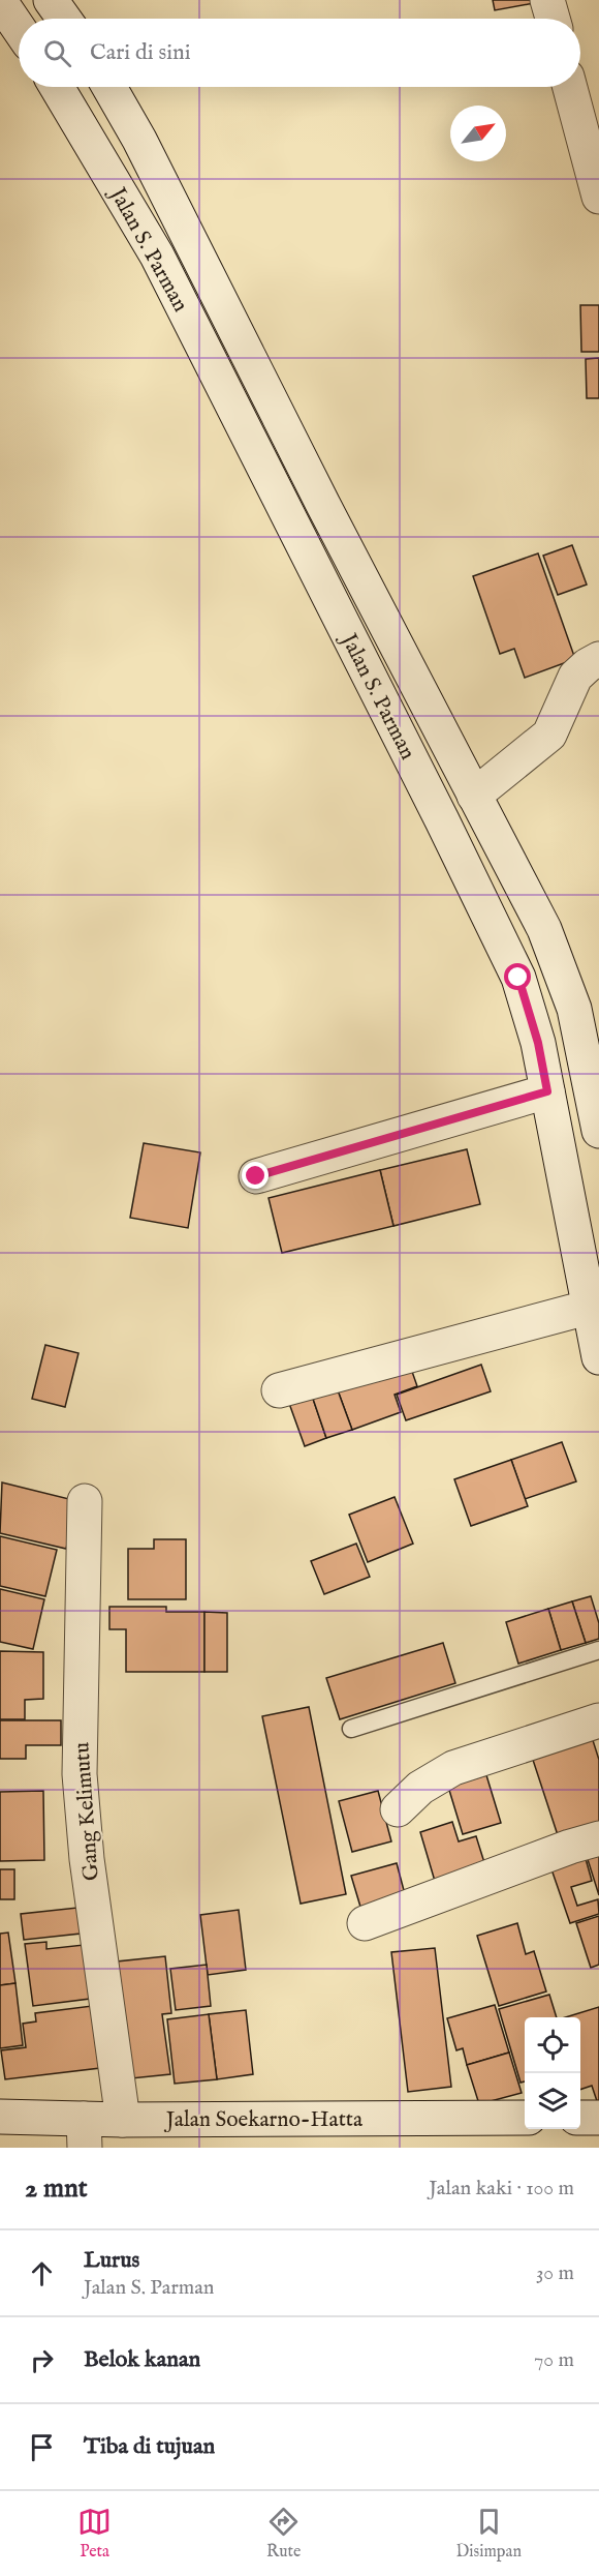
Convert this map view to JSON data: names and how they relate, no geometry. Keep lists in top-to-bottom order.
{
  "streets": {
    "main road": ["Jalan S. Parman", "Gang Kelimutu", "Jalan Soekarno-Hatta"]
  },
  "crossings": [
    ["Gang Kelimutu", "Jalan Soekarno-Hatta"]
  ],
  "north": "top right",
  "page": {
    "search": "Cari di sini",
    "heading": ["2 mnt", "Jalan kaki · 100 m"],
    "list": [
      ["Lurus", "Jalan S. Parman", "30 m"],
      ["Belok kanan", "70 m"],
      "Tiba di tujuan"
    ],
    "nav": ["Peta", "Rute", "Disimpan"]
  }
}
